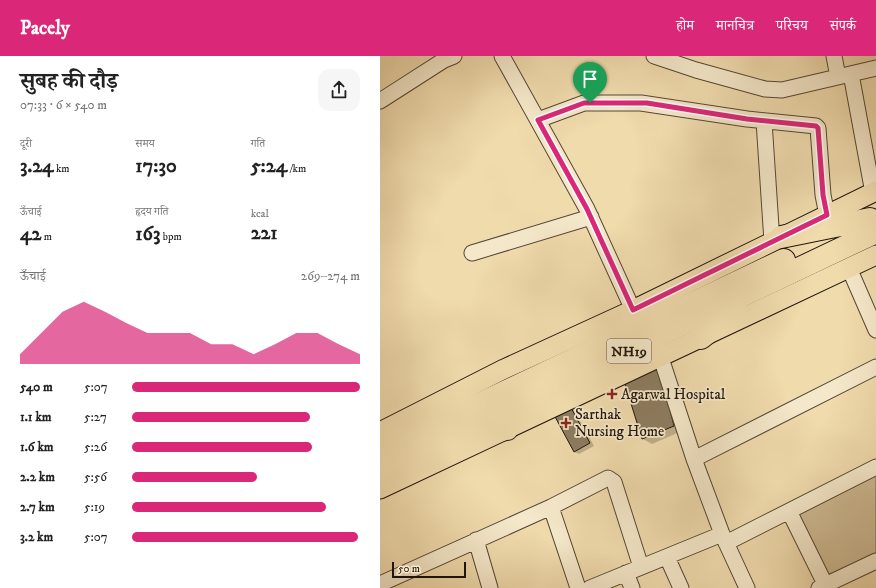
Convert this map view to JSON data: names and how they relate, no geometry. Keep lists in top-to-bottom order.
{
  "streets": {
    "highway": ["NH19"]
  },
  "places": {
    "health": ["Agarwal Hospital", "Sarthak Nursing Home"]
  },
  "scale_bar": "50 m",
  "page": {
    "header": "Pacely",
    "nav": [
      "होम",
      "मानचित्र",
      "परिचय",
      "संपर्क"
    ],
    "heading": ["सुबह की दौड़", "07:33 · 6 × 540 m"],
    "stats": [
      ["दूरी", "3.24 km"],
      ["समय", "17:30"],
      ["गति", "5:24 /km"],
      ["ऊँचाई", "42 m"],
      ["हृदय गति", "163 bpm"],
      ["kcal", "221"]
    ],
    "chart": ["ऊँचाई", "269–274 m"],
    "list": [
      {
        "name": "540 m",
        "note": "5:07"
      },
      {
        "name": "1.1 km",
        "note": "5:27"
      },
      {
        "name": "1.6 km",
        "note": "5:26"
      },
      {
        "name": "2.2 km",
        "note": "5:56"
      },
      {
        "name": "2.7 km",
        "note": "5:19"
      },
      {
        "name": "3.2 km",
        "note": "5:07"
      }
    ],
    "scale": "50 m"
  }
}
